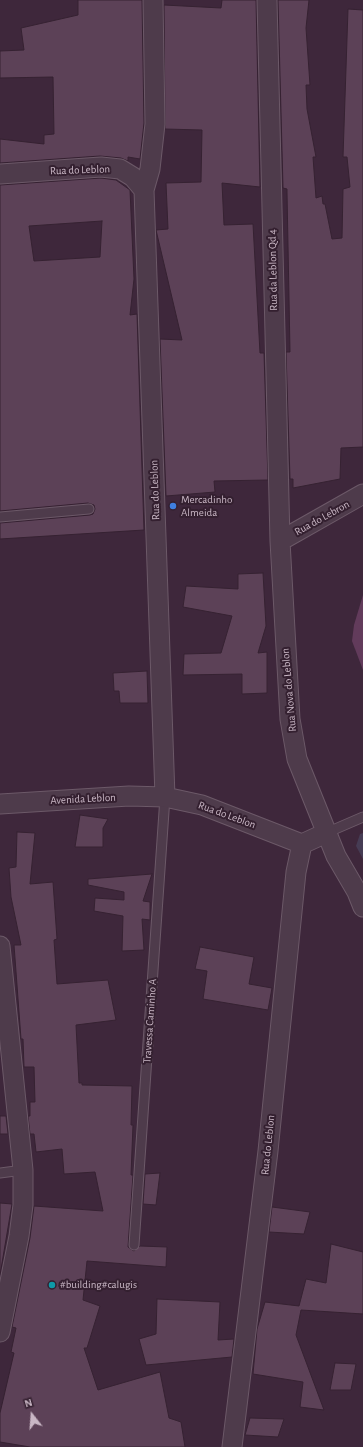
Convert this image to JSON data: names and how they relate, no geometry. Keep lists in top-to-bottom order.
{
  "streets": {
    "street": [
      "Rua do Leblon",
      "Rua da Leblon Qd 4",
      "Rua do Lebron",
      "Rua Nova do Leblon",
      "Avenida Leblon"
    ],
    "lane": ["Travessa Caminho A"]
  },
  "crossings": [
    ["Rua do Leblon", "Avenida Leblon"],
    ["Rua do Leblon", "Travessa Caminho A"],
    ["Rua da Leblon Qd 4", "Rua do Lebron"],
    ["Rua da Leblon Qd 4", "Rua Nova do Leblon"],
    ["Rua do Lebron", "Rua Nova do Leblon"],
    ["Avenida Leblon", "Travessa Caminho A"]
  ],
  "places": ["Mercadinho Almeida", "#building#calugis"],
  "north": "top"
}
